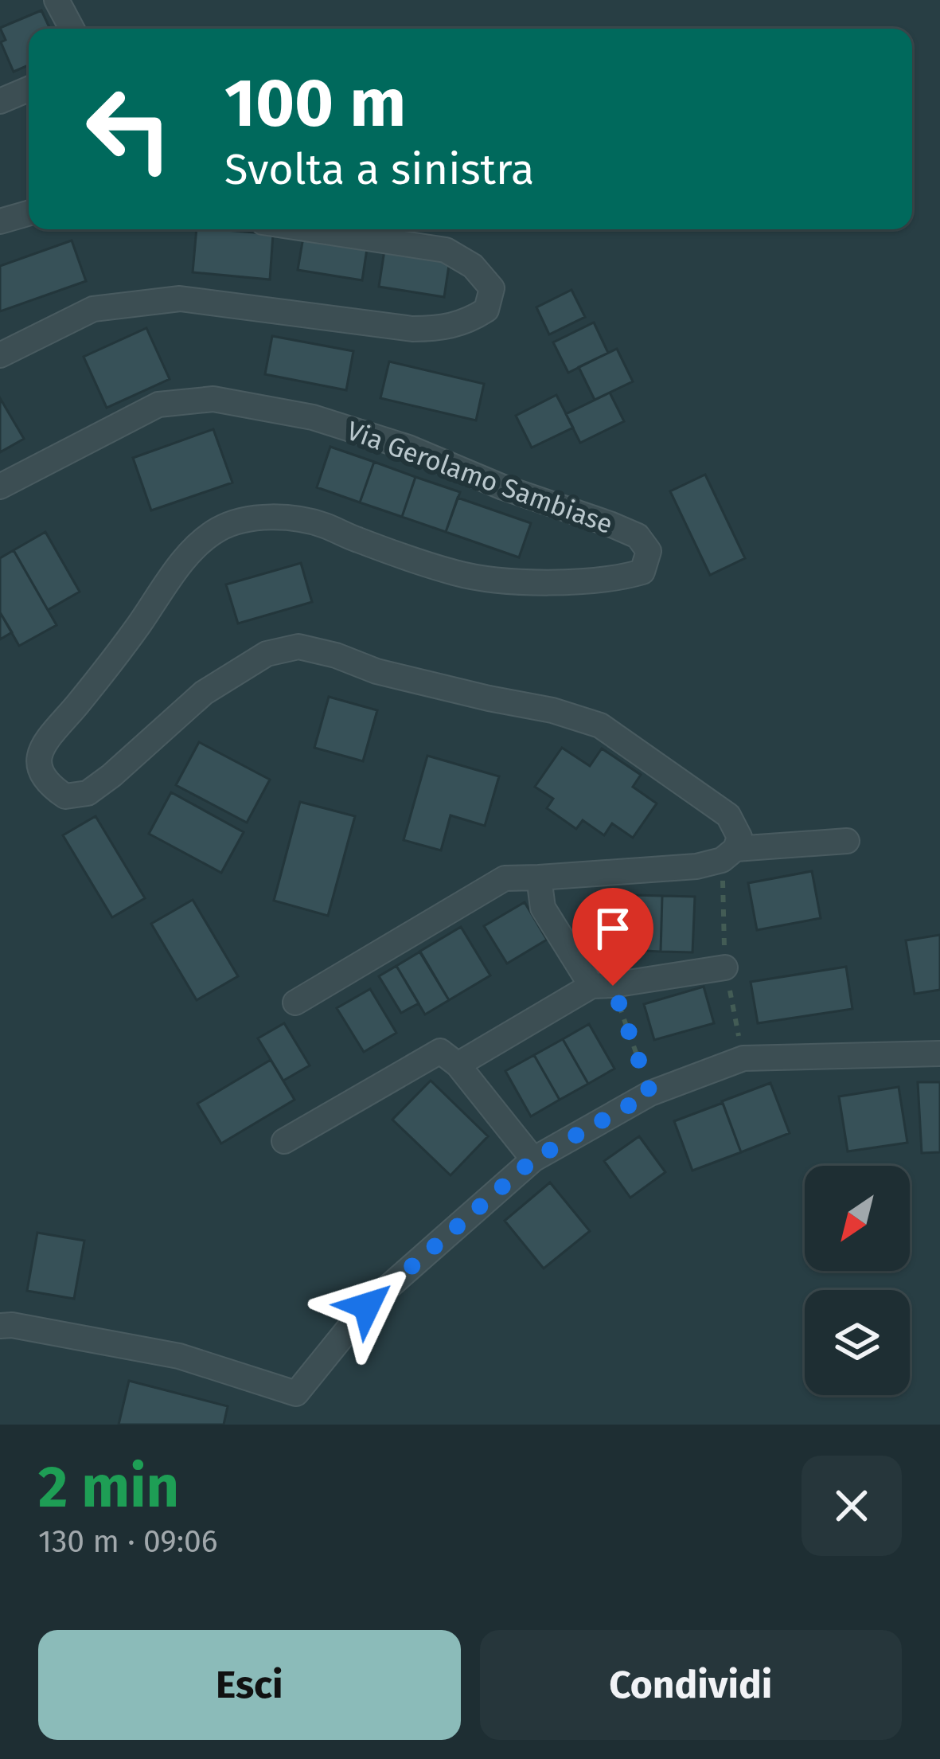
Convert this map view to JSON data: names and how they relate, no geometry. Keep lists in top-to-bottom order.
{
  "streets": {
    "street": ["Via Gerolamo Sambiase"]
  },
  "north": "bottom left",
  "page": {
    "turn": ["100 m", "Svolta a sinistra"],
    "heading": ["2 min", "130 m · 09:06"],
    "buttons": ["Esci", "Condividi"]
  }
}
